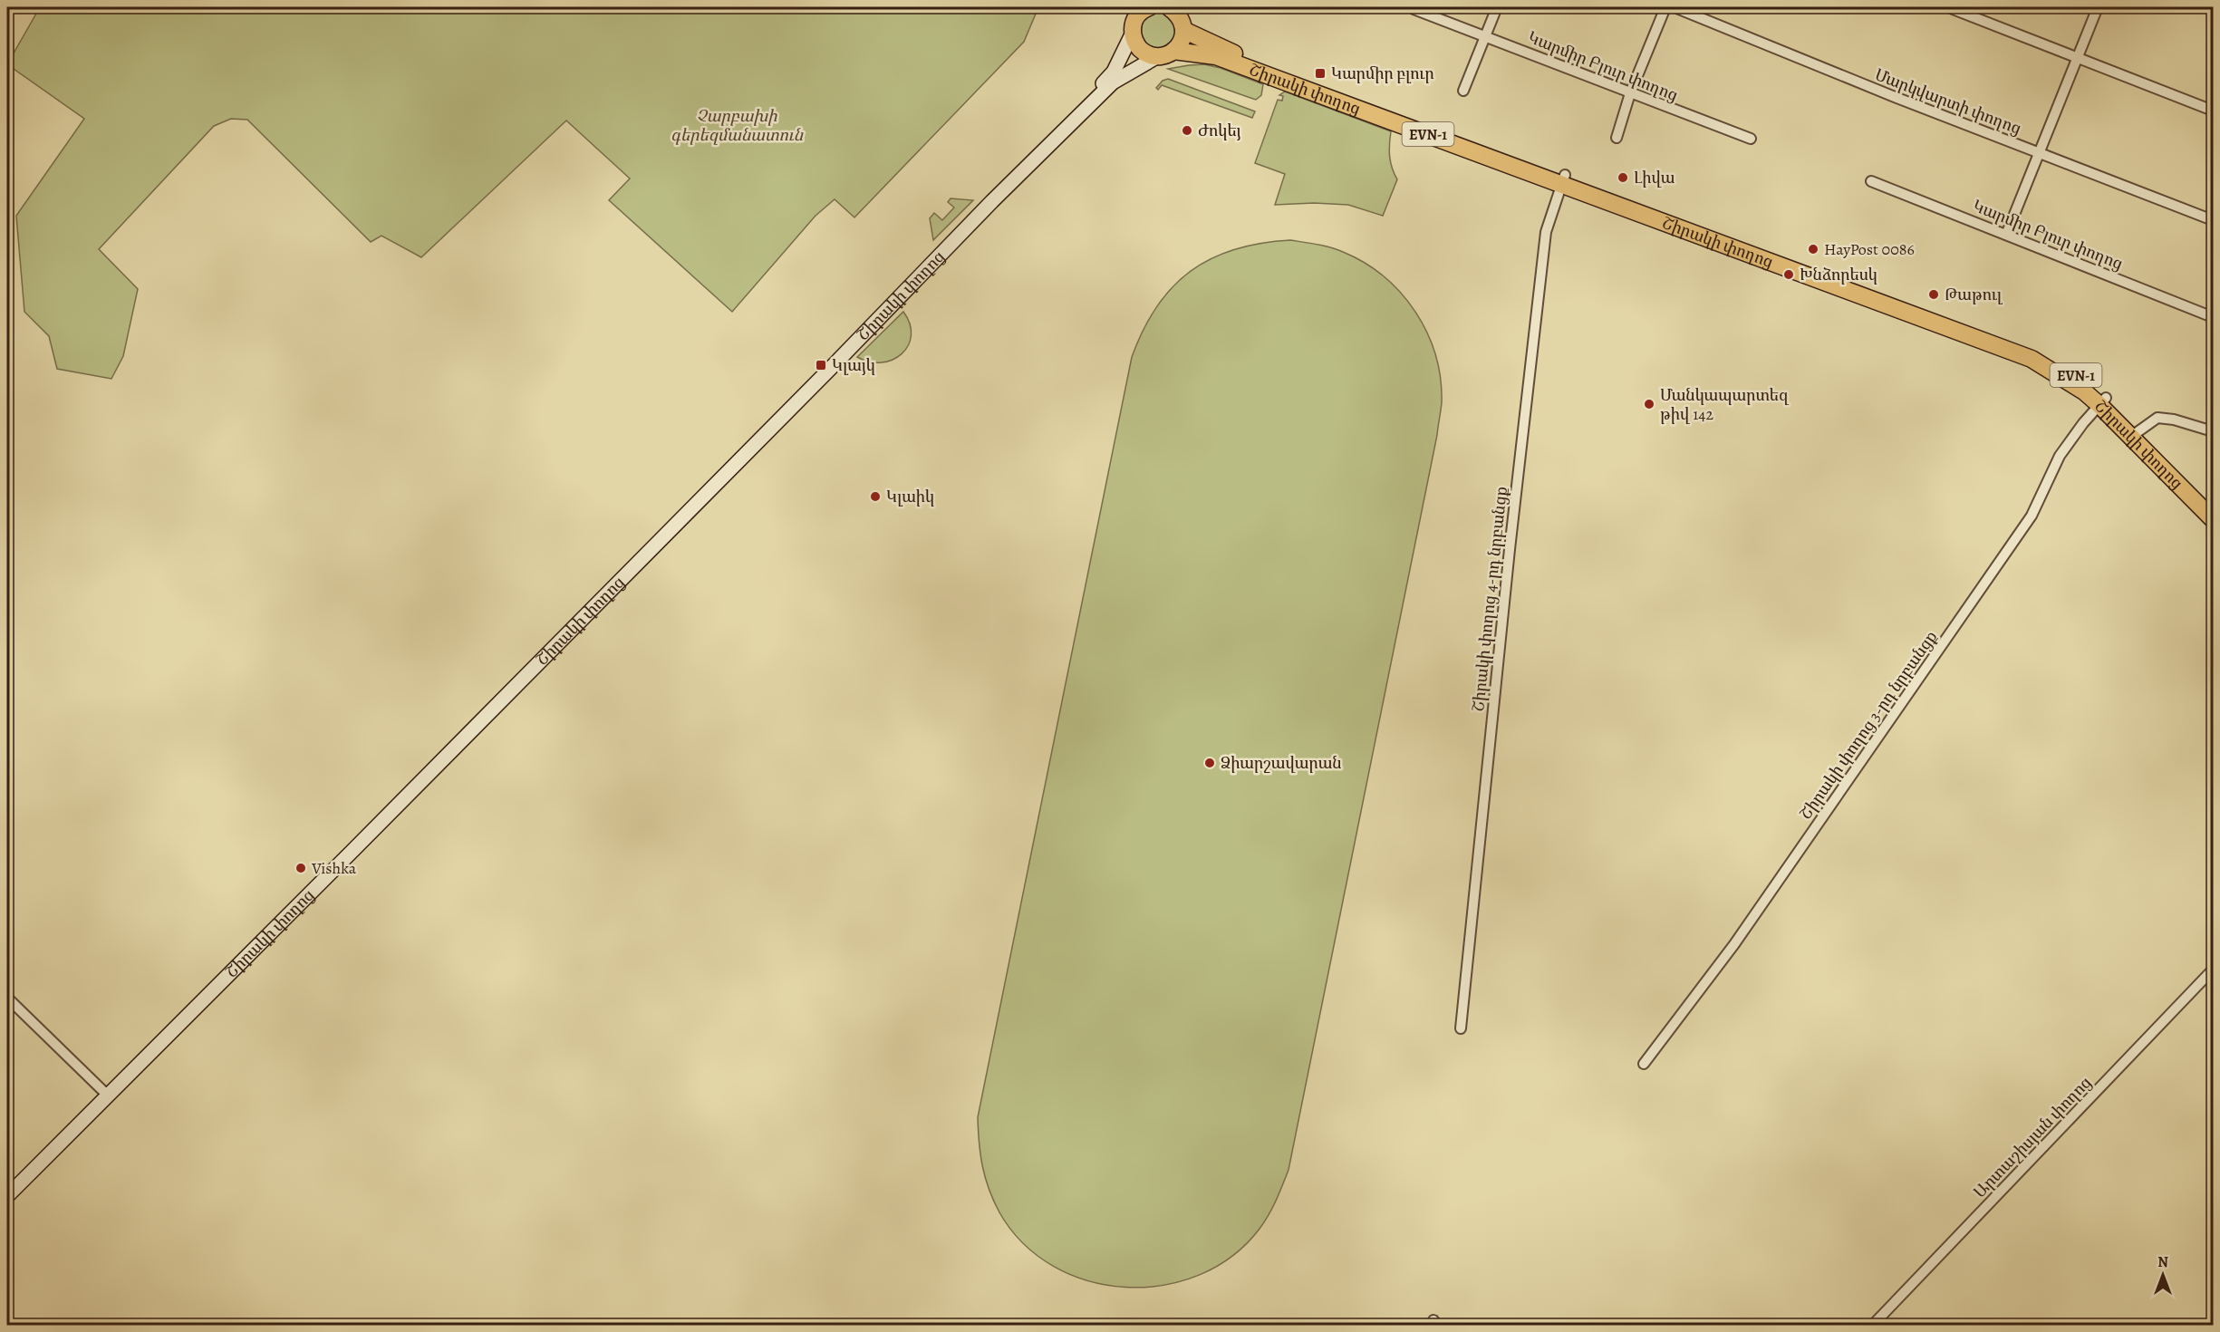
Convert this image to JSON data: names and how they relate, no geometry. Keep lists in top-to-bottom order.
{
  "streets": {
    "highway": ["Շիրակի փողոց", "EVN-1"],
    "street": [
      "Կարմիր Բլուր փողոց",
      "Մարկվարտի փողոց",
      "Շիրակի փողոց 4-րդ նրբանցք",
      "Շիրակի փողոց 3-րդ նրբանցք",
      "Արտաշիսյան փողոց"
    ]
  },
  "crossings": [
    ["Շիրակի փողոց", "Շիրակի փողոց 4-րդ նրբանցք"],
    ["Շիրակի փողոց", "Շիրակի փողոց 3-րդ նրբանցք"]
  ],
  "parks": ["Չարբախի գերեզմանատուն"],
  "places": {
    "transit": ["Կարմիր բլուր", "Կլայկ"],
    "other": [
      "Ժոկեյ",
      "Լիվա",
      "HayPost 0086",
      "Խնձորեսկ",
      "Թաթուլ",
      "Մանկապարտեզ թիվ 142",
      "Կլաիկ",
      "Ձիարշավարան",
      "Vishka"
    ]
  },
  "north": "top"
}
